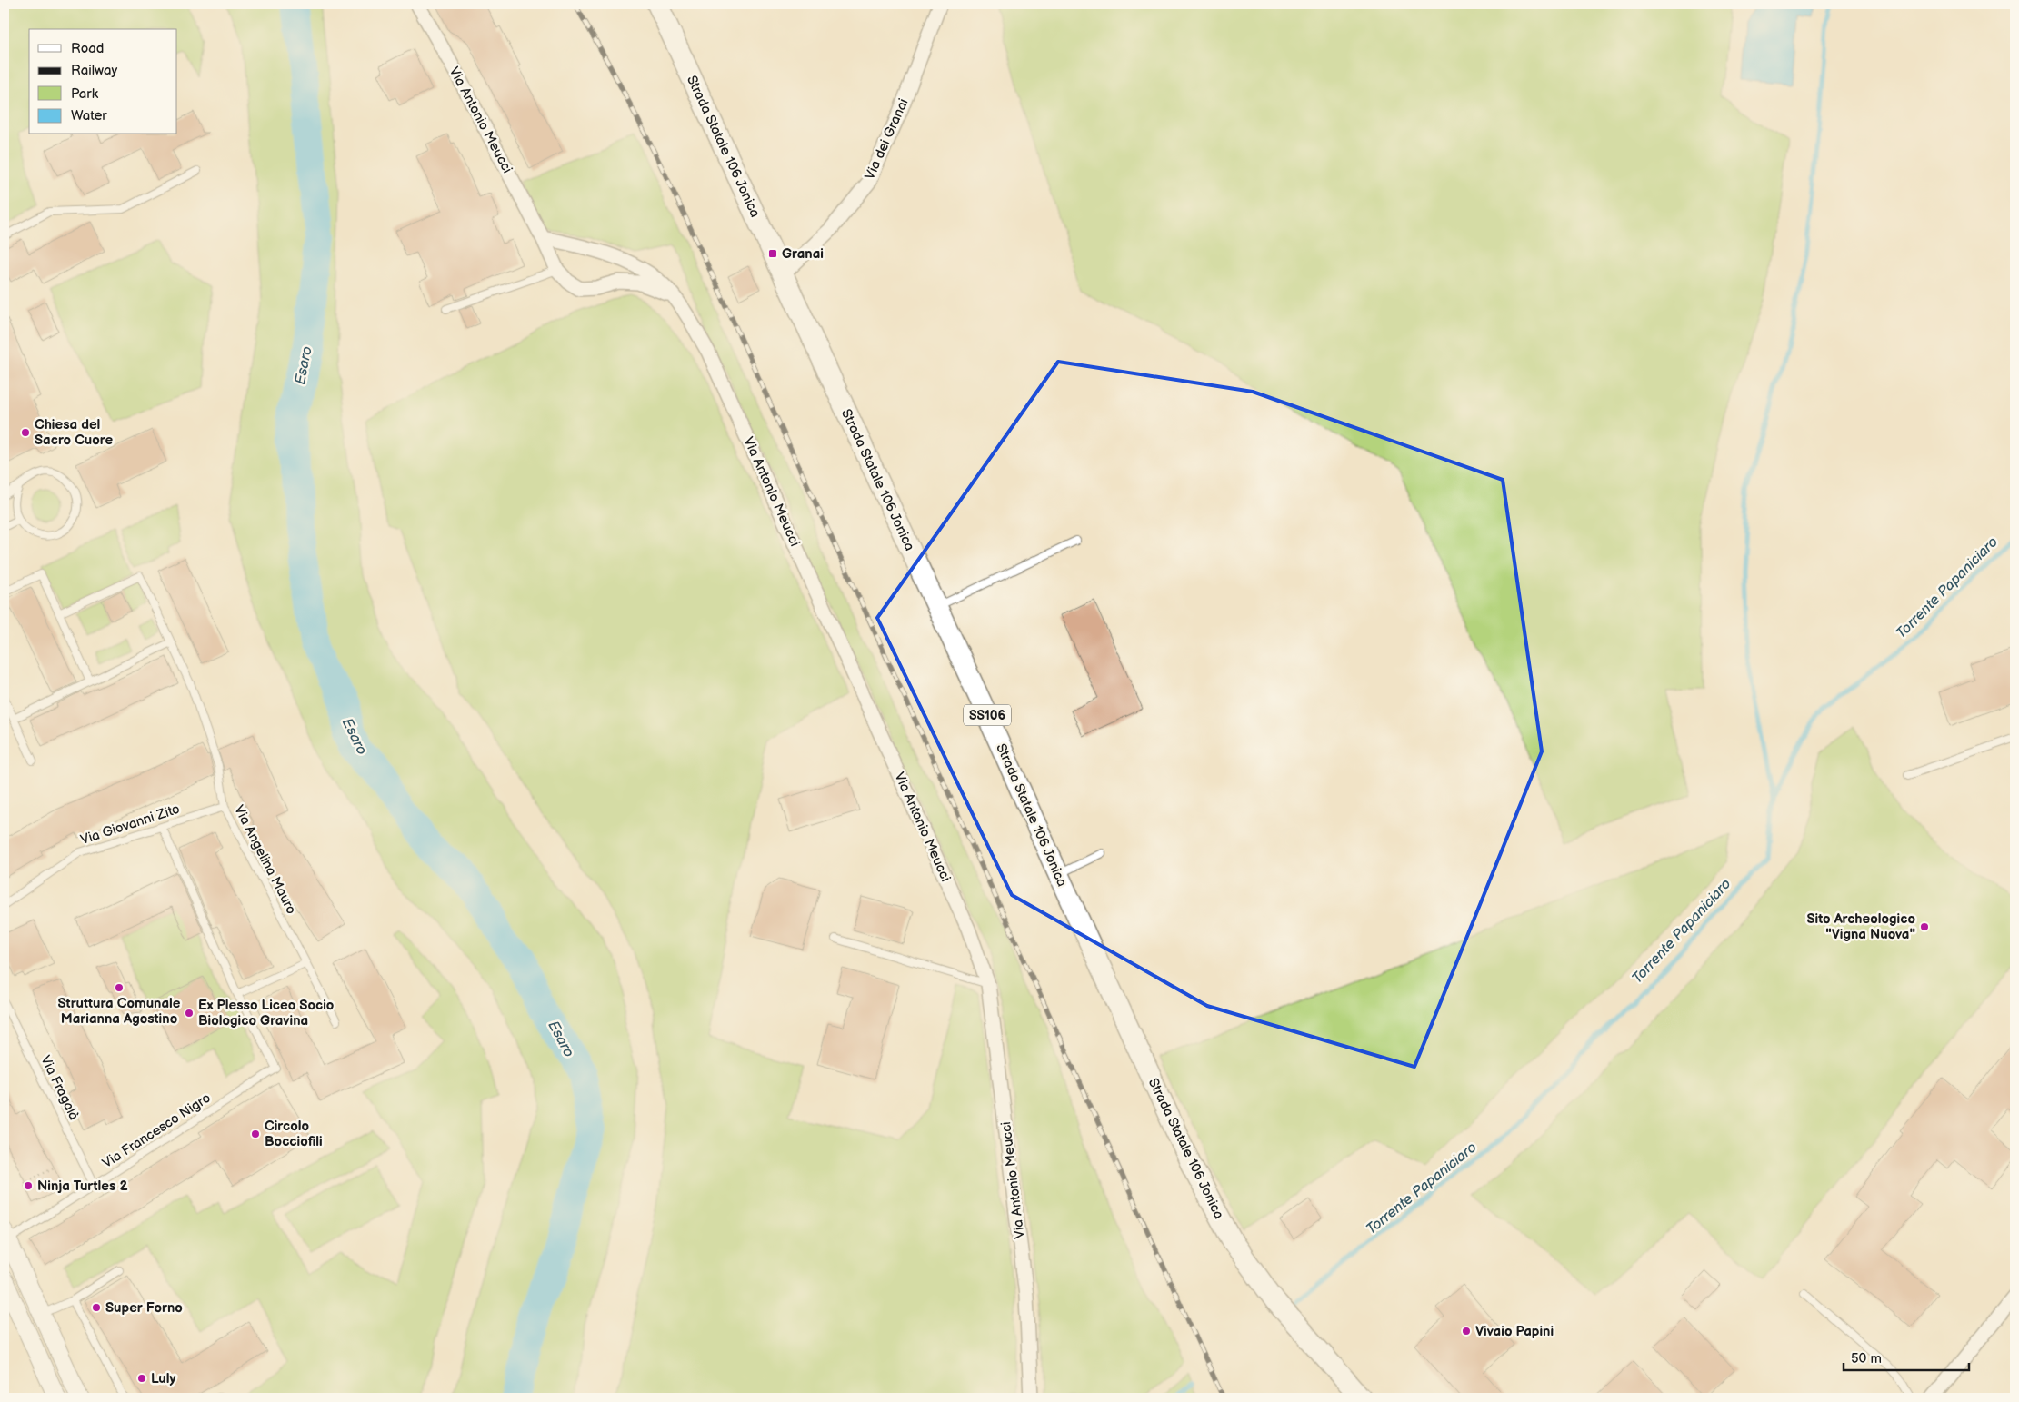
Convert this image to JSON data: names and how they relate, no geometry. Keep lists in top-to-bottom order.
{
  "streets": {
    "main road": ["Strada Statale 106 Jonica", "SS106"],
    "street": ["Via Antonio Meucci", "Via dei Granai"],
    "lane": [
      "Via Giovanni Zito",
      "Via Angelina Mauro",
      "Via Fragalà",
      "Via Francesco Nigro"
    ]
  },
  "crossings": [
    ["Via dei Granai", "Strada Statale 106 Jonica"],
    ["Via Giovanni Zito", "Via Angelina Mauro"],
    ["Via Fragalà", "Via Francesco Nigro"]
  ],
  "water": ["Esaro", "Torrente Papaniciaro"],
  "places": {
    "transit": ["Granai"],
    "other": [
      "Chiesa del Sacro Cuore",
      "Sito Archeologico \"Vigna Nuova\"",
      "Struttura Comunale Marianna Agostino",
      "Ex Plesso Liceo Socio Biologico Gravina",
      "Circolo Bocciofili",
      "Ninja Turtles 2",
      "Super Forno",
      "Vivaio Papini",
      "Luly"
    ]
  },
  "legend": [
    "Road",
    "Railway",
    "Park",
    "Water"
  ],
  "scale_bar": "50 m"
}
